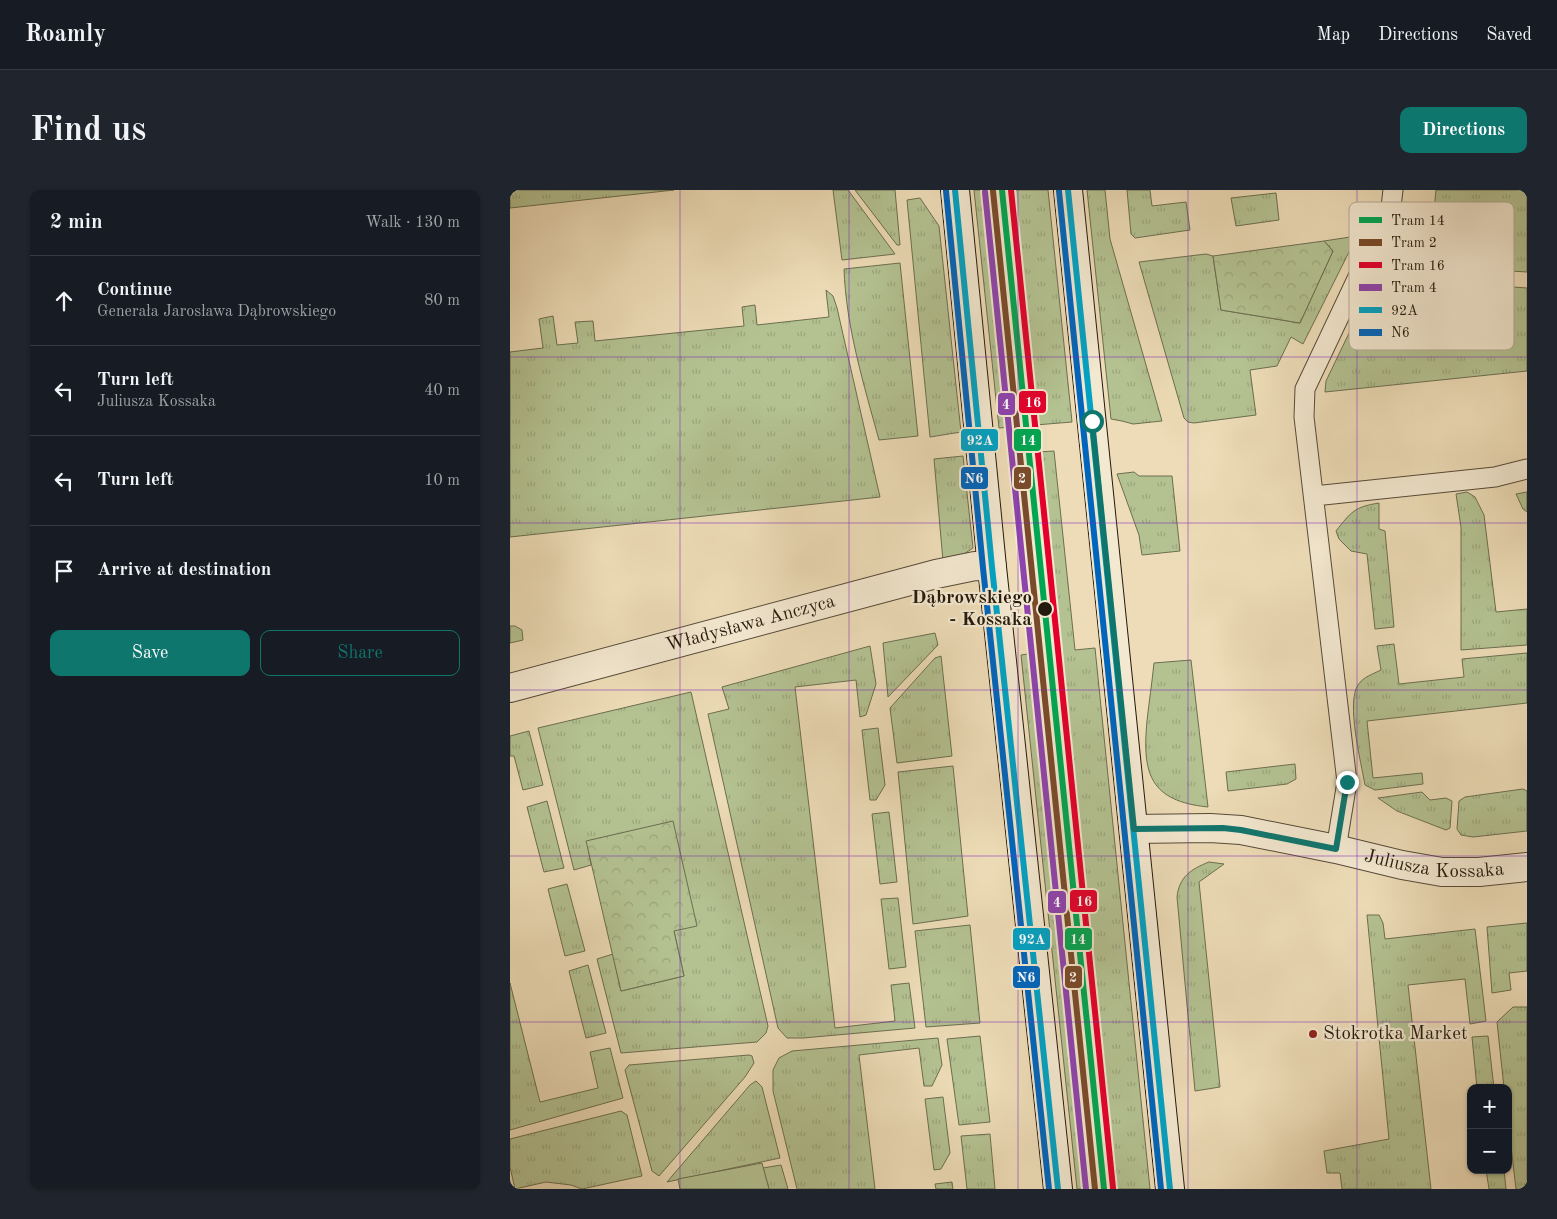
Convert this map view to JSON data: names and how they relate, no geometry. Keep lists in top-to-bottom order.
{
  "streets": {
    "main road": ["Władysława Anczyca", "Juliusza Kossaka"]
  },
  "places": ["Dąbrowskiego - Kossaka", "Stokrotka Market"],
  "lines": [
    "tram line 14",
    "tram line 16",
    "transit line 92A",
    "tram line 2",
    "transit line N6",
    "tram line 4"
  ],
  "legend": [
    "Tram 14",
    "Tram 2",
    "Tram 16",
    "Tram 4",
    "92A",
    "N6"
  ],
  "page": {
    "header": "Roamly",
    "nav": ["Map", "Directions", "Saved"],
    "buttons": [
      "Directions",
      ["Save", "Share"]
    ],
    "title": "Find us",
    "heading": ["2 min", "Walk · 130 m"],
    "list": [
      ["Continue", "Generała Jarosława Dąbrowskiego", "80 m"],
      ["Turn left", "Juliusza Kossaka", "40 m"],
      ["Turn left", "10 m"],
      "Arrive at destination"
    ],
    "map_buttons": ["+", "−"]
  }
}
